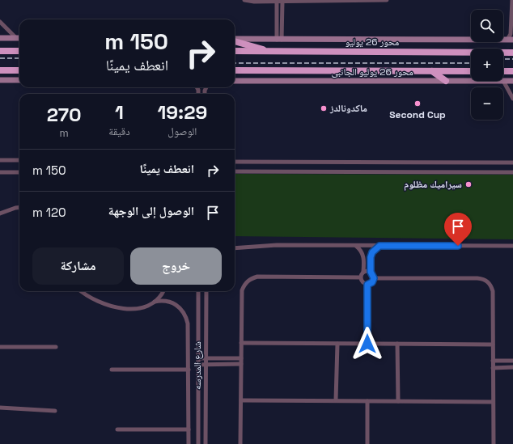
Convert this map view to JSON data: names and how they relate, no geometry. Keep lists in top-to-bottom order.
{
  "streets": {
    "highway": ["محور 26 يوليو"],
    "main road": ["محور 26 يوليو الجانبى"],
    "street": ["شارع المدرسه"]
  },
  "places": ["Second Cup", "ماكدونالدز", "سيراميك مظلوم"],
  "page": {
    "map_buttons": ["+", "−"],
    "turn": ["150 m", "انعطف يمينًا"],
    "eta": [
      "19:29",
      "الوصول",
      "1",
      "دقيقة",
      "270",
      "m"
    ],
    "list": [
      {
        "name": "انعطف يمينًا",
        "value": "150 m"
      },
      {
        "name": "الوصول إلى الوجهة",
        "value": "120 m"
      }
    ],
    "buttons": ["خروج", "مشاركة"]
  }
}
